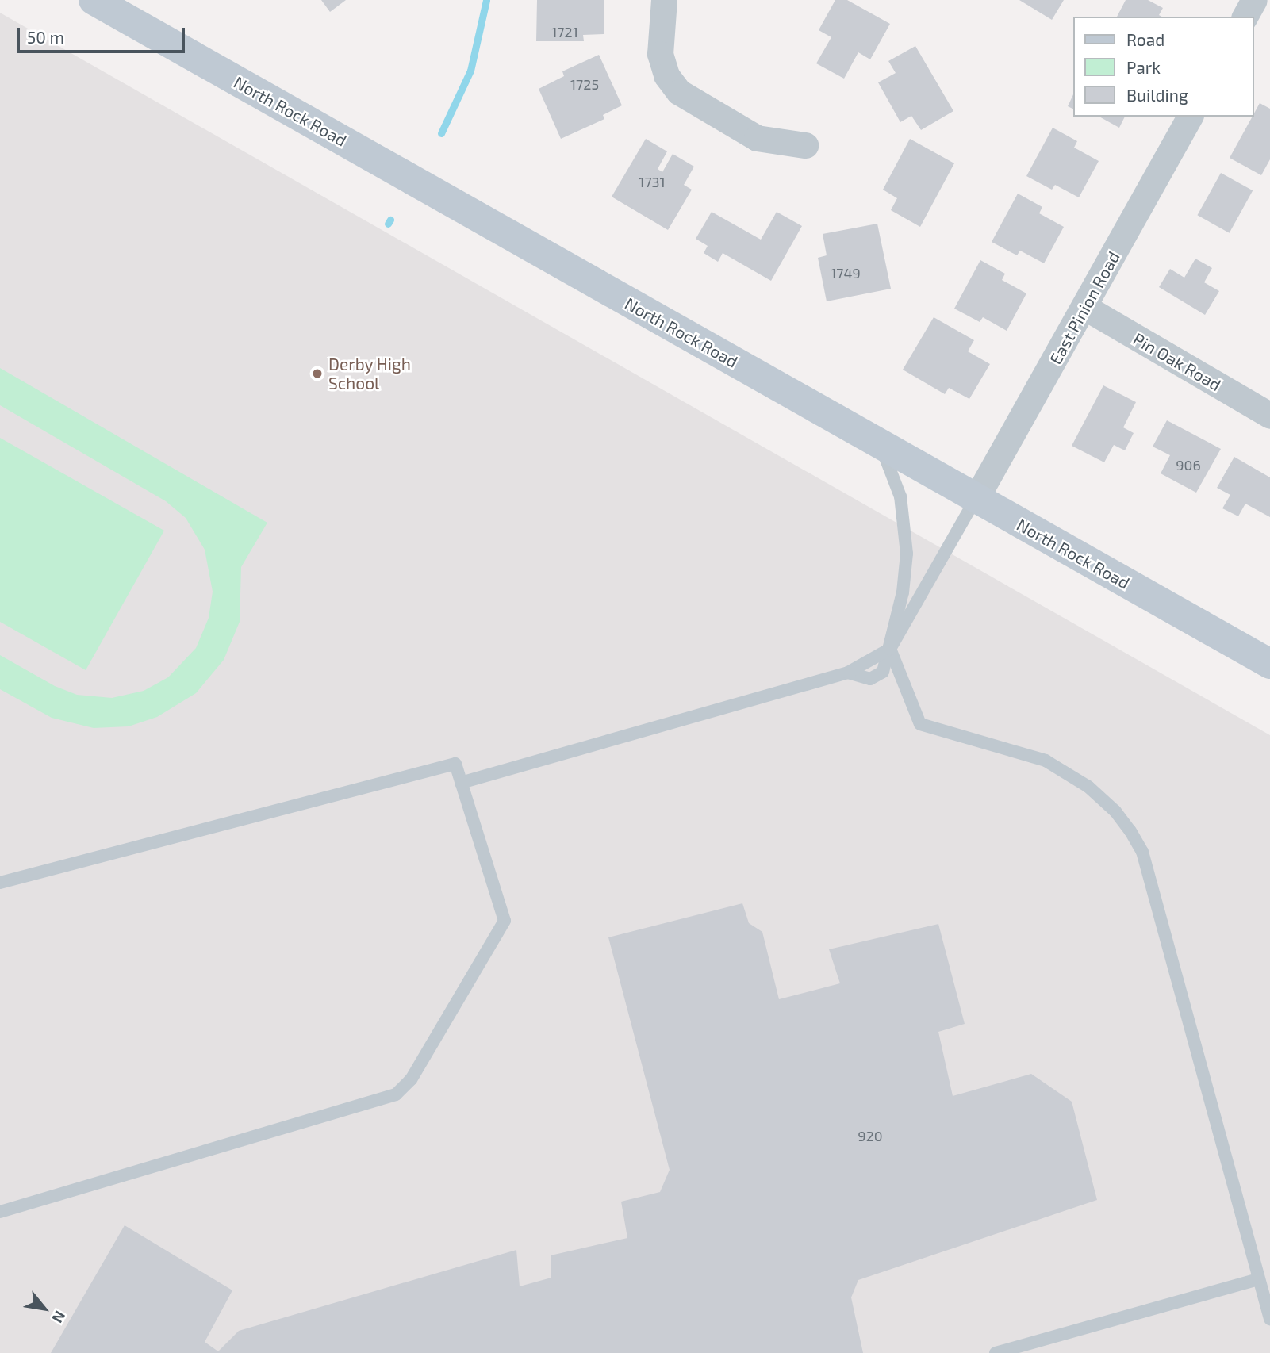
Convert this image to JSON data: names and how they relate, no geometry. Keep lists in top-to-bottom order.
{
  "streets": {
    "main road": ["North Rock Road"],
    "street": ["East Pinion Road", "Pin Oak Road"]
  },
  "crossings": [
    ["North Rock Road", "East Pinion Road"],
    ["East Pinion Road", "Pin Oak Road"]
  ],
  "places": ["Derby High School"],
  "house_numbers": [
    "1721",
    "1725",
    "1731",
    "1749",
    "906",
    "920"
  ],
  "legend": ["Road", "Park", "Building"],
  "scale_bar": "50 m",
  "north": "bottom right"
}
